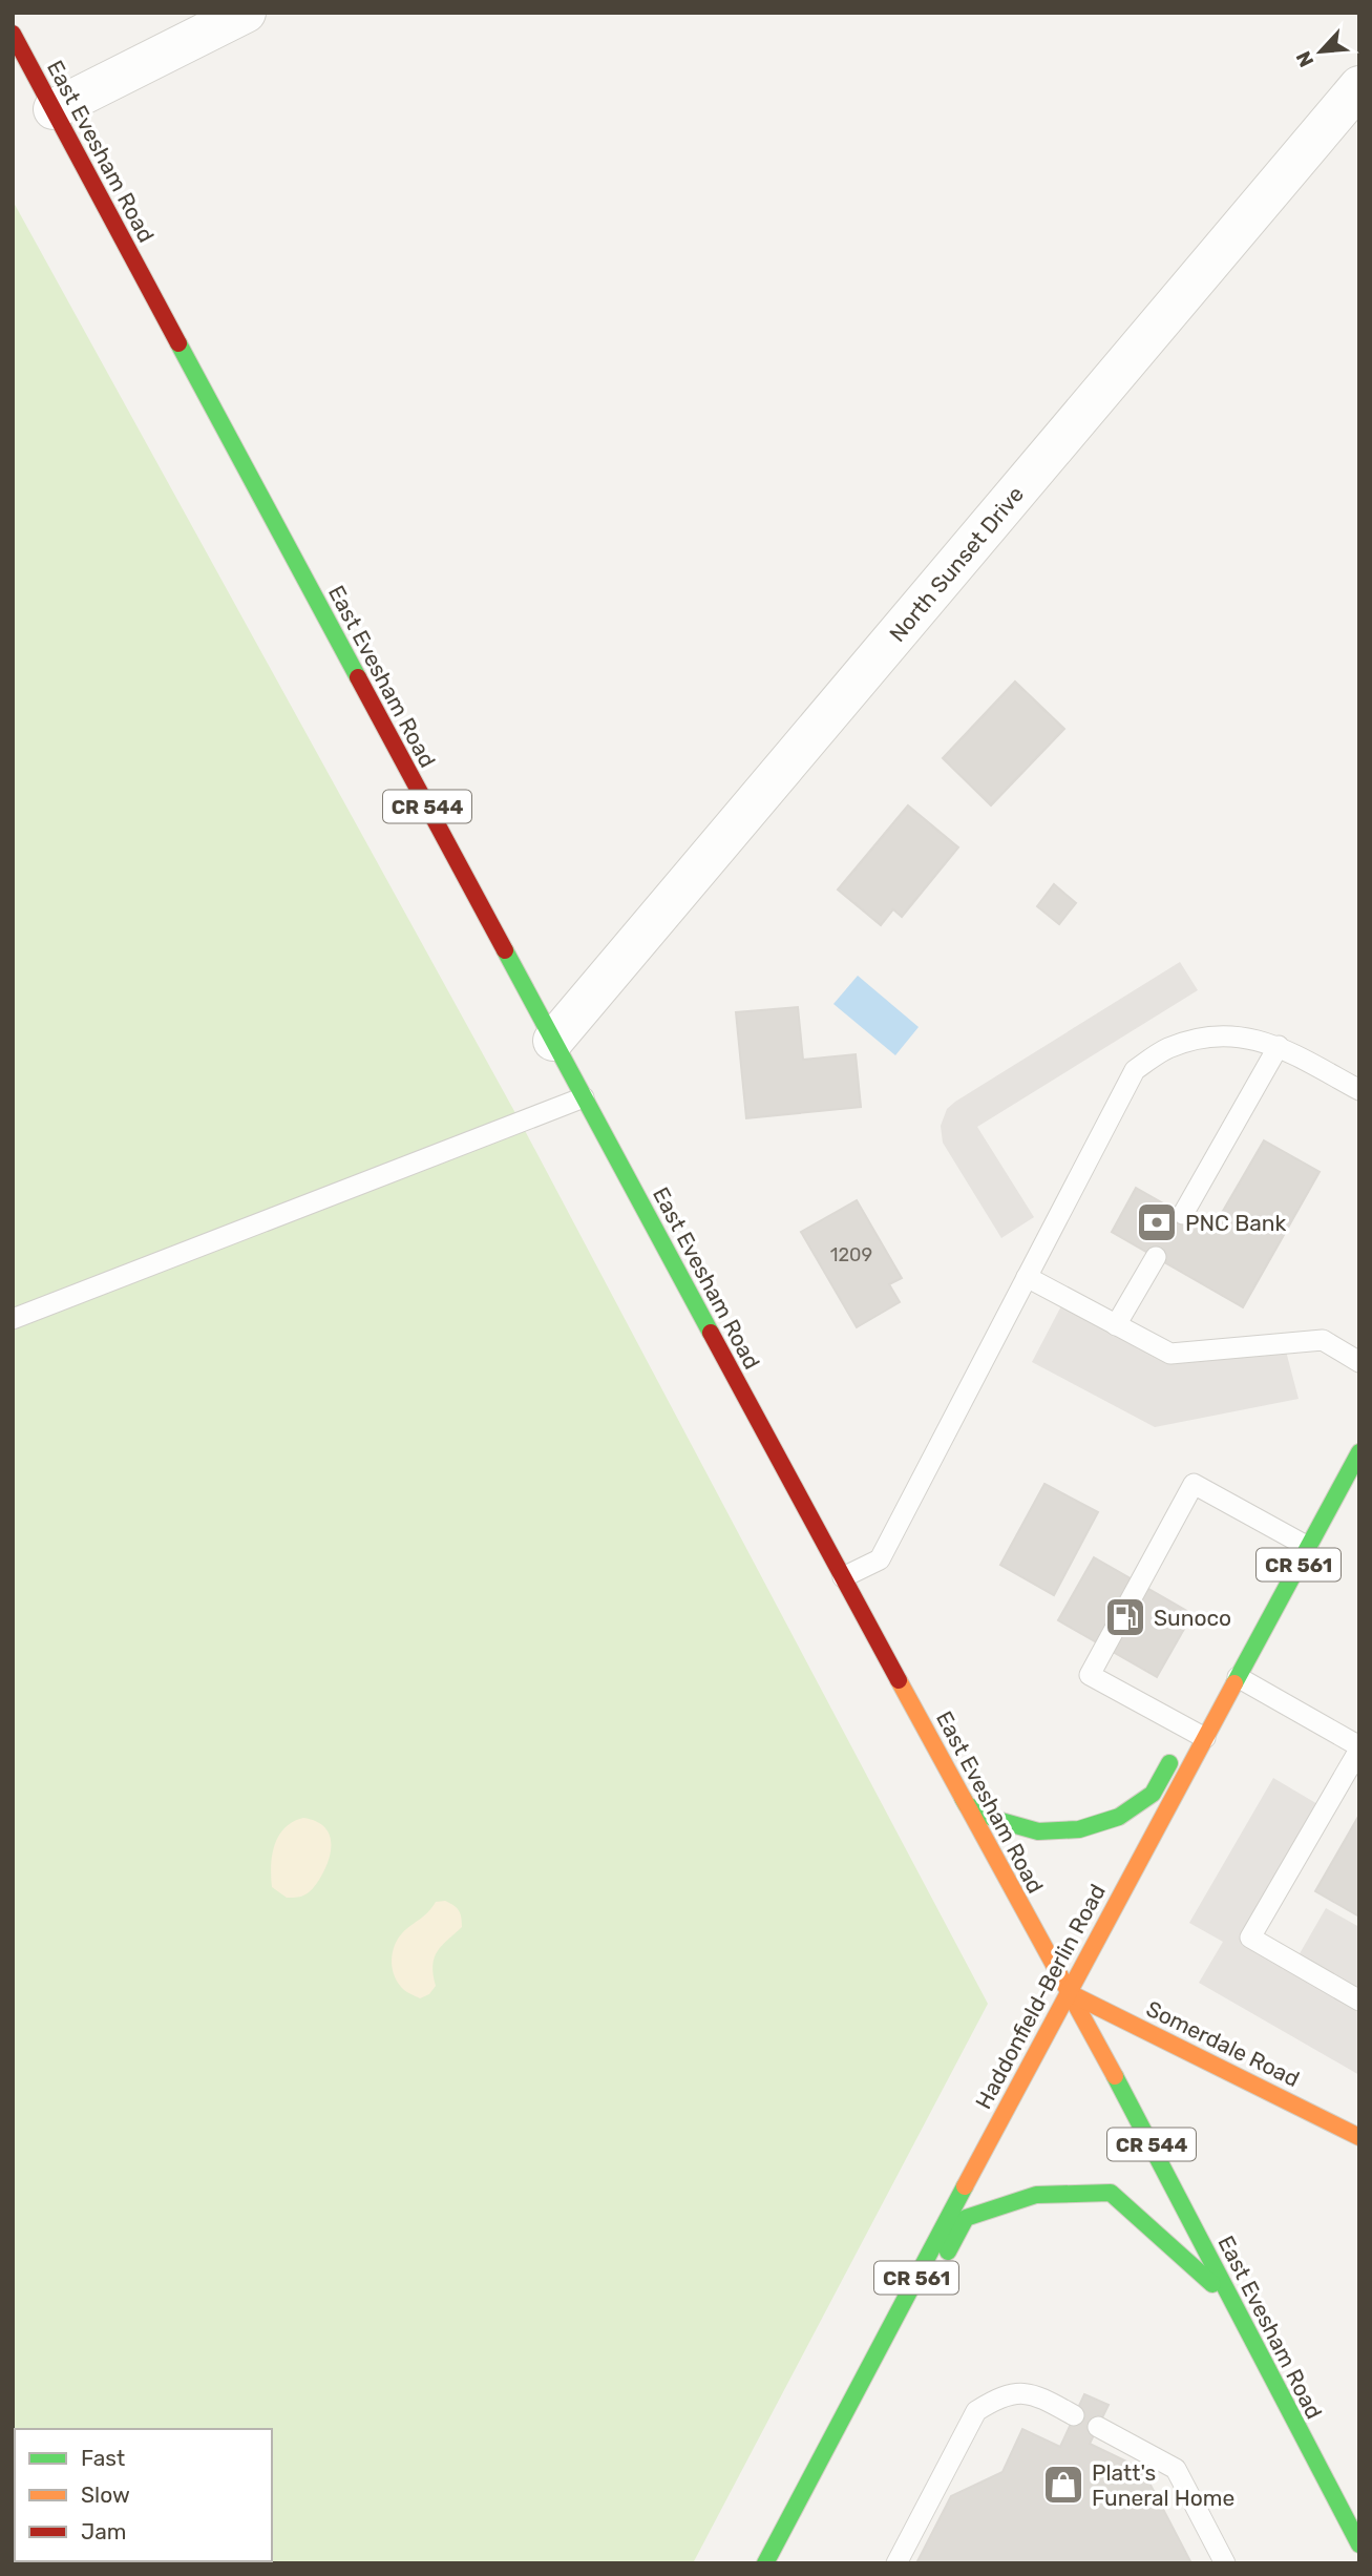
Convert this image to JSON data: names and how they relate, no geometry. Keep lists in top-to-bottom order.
{
  "streets": {
    "main road": [
      "East Evesham Road",
      "CR 544",
      "CR 561",
      "Haddonfield-Berlin Road",
      "Somerdale Road"
    ],
    "street": ["North Sunset Drive"]
  },
  "crossings": [
    ["East Evesham Road", "North Sunset Drive"],
    ["East Evesham Road", "Haddonfield-Berlin Road"],
    ["East Evesham Road", "Somerdale Road"],
    ["Haddonfield-Berlin Road", "Somerdale Road"]
  ],
  "places": {
    "bank": ["PNC Bank"],
    "fuel station": ["Sunoco"],
    "shop": ["Platt's Funeral Home"]
  },
  "house_numbers": ["1209"],
  "legend": ["Fast", "Slow", "Jam"],
  "north": "bottom left"
}
